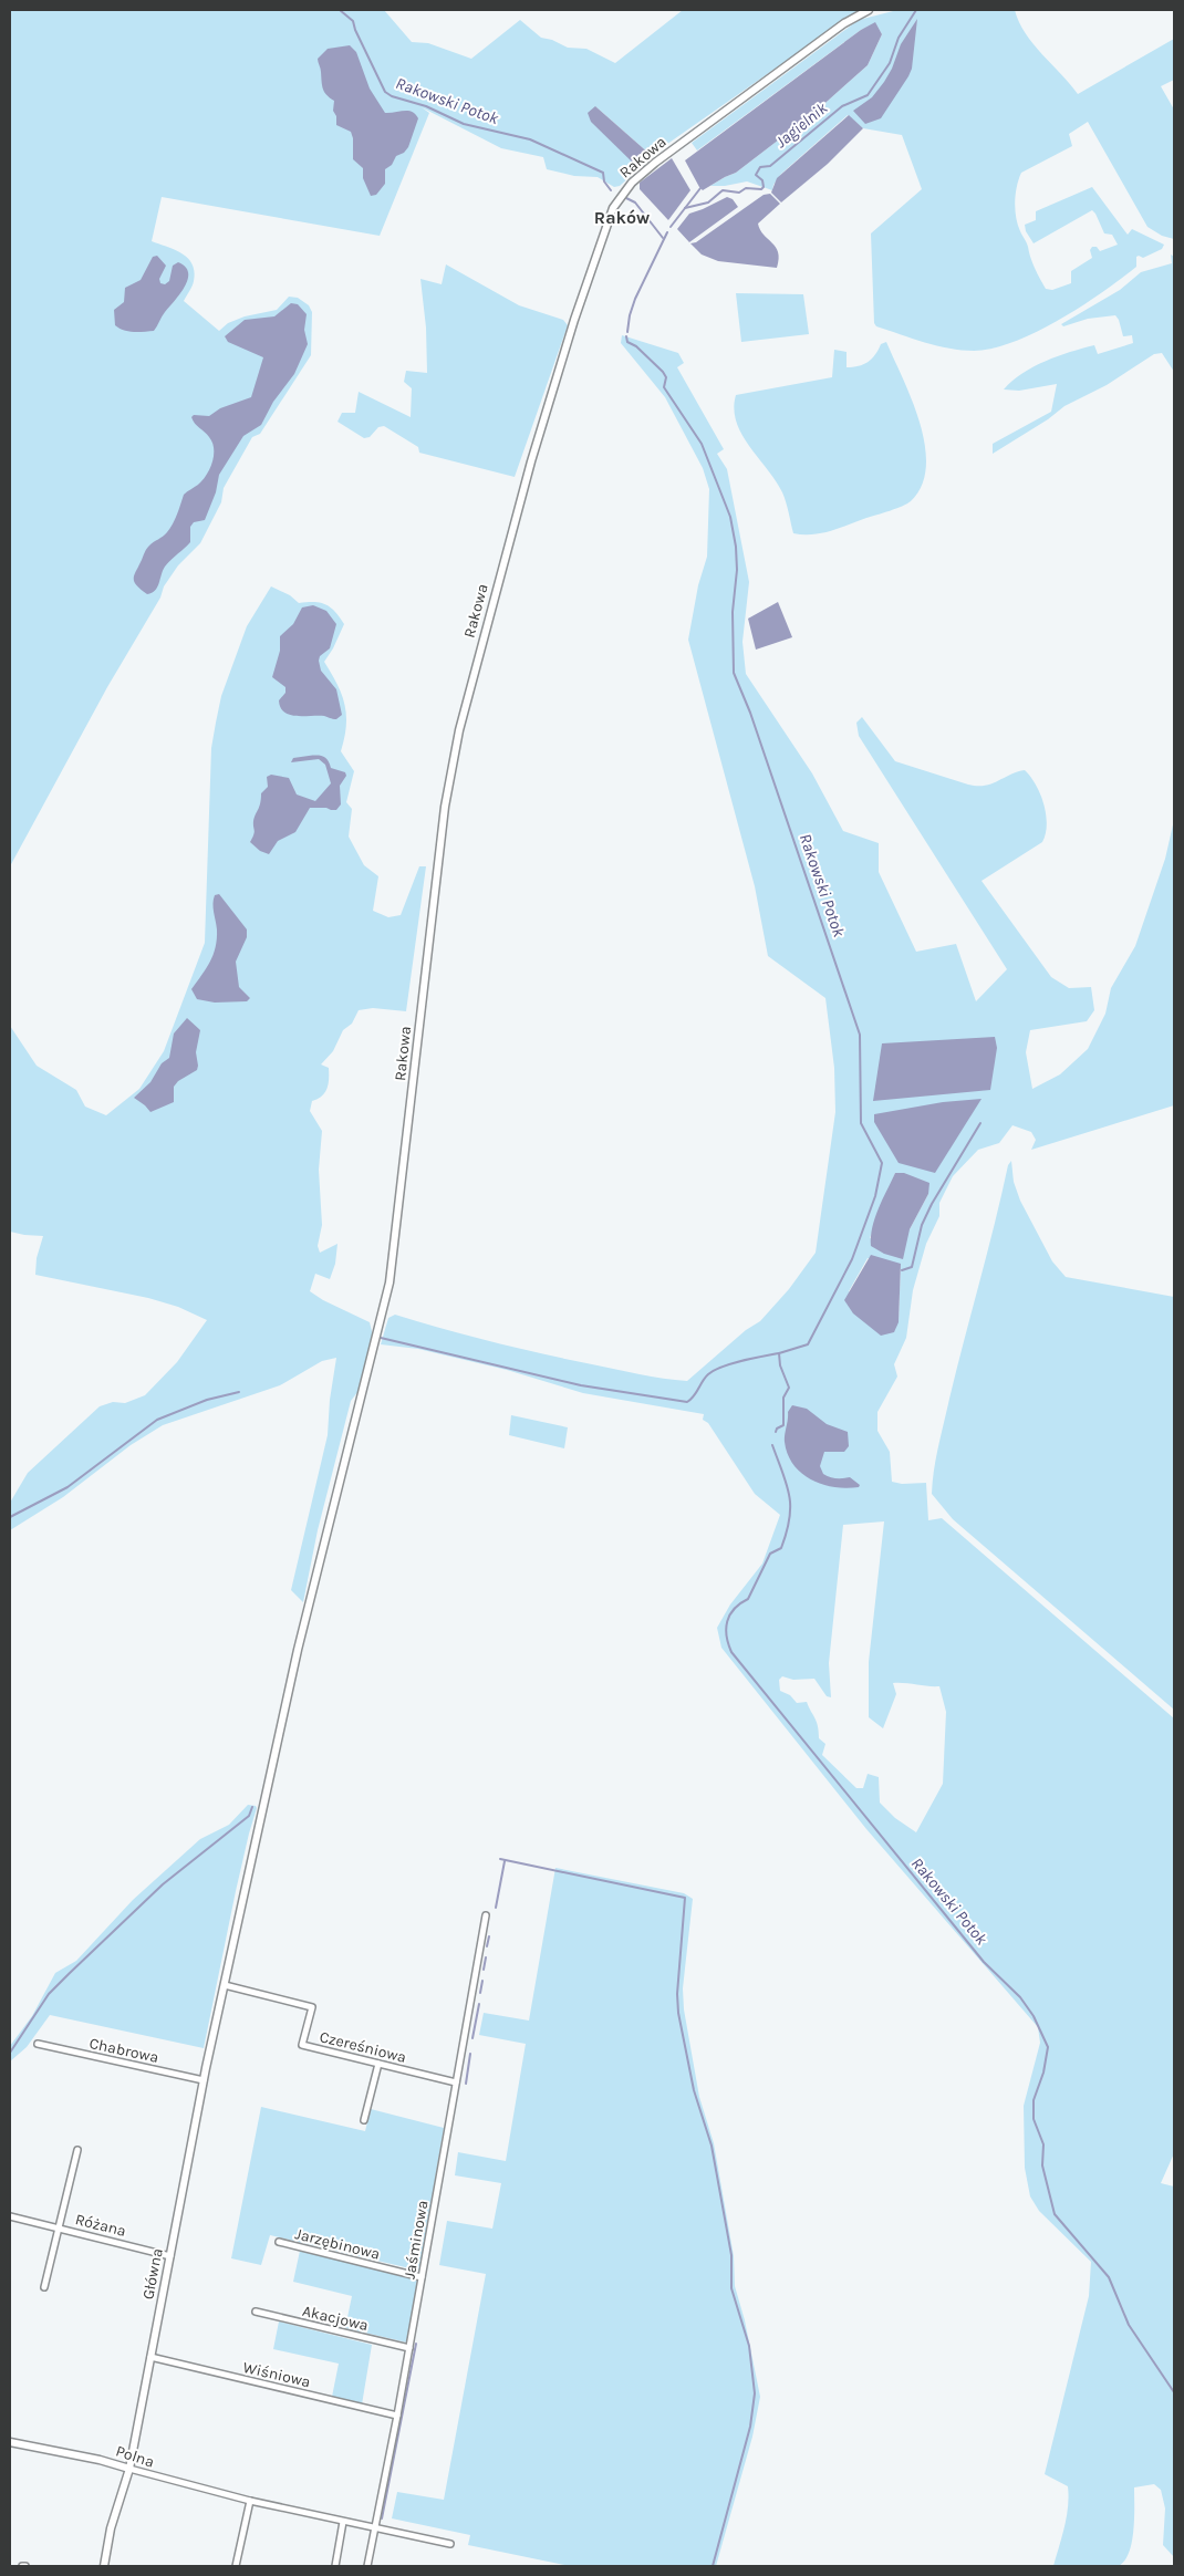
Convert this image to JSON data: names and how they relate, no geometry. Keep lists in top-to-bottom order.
{
  "streets": {
    "street": [
      "Rakowa",
      "Czereśniowa",
      "Chabrowa",
      "Różana",
      "Jaśminowa",
      "Jarzębinowa",
      "Główna",
      "Akacjowa",
      "Wiśniowa",
      "Polna"
    ]
  },
  "crossings": [
    ["Rakowa", "Czereśniowa"],
    ["Rakowa", "Główna"],
    ["Czereśniowa", "Jaśminowa"],
    ["Czereśniowa", "Główna"],
    ["Chabrowa", "Główna"],
    ["Różana", "Główna"],
    ["Jaśminowa", "Jarzębinowa"],
    ["Jaśminowa", "Akacjowa"],
    ["Jaśminowa", "Wiśniowa"],
    ["Jaśminowa", "Polna"],
    ["Główna", "Wiśniowa"],
    ["Główna", "Polna"]
  ],
  "districts": ["Raków"],
  "water": ["Rakowski Potok", "Jagielnik"]
}
